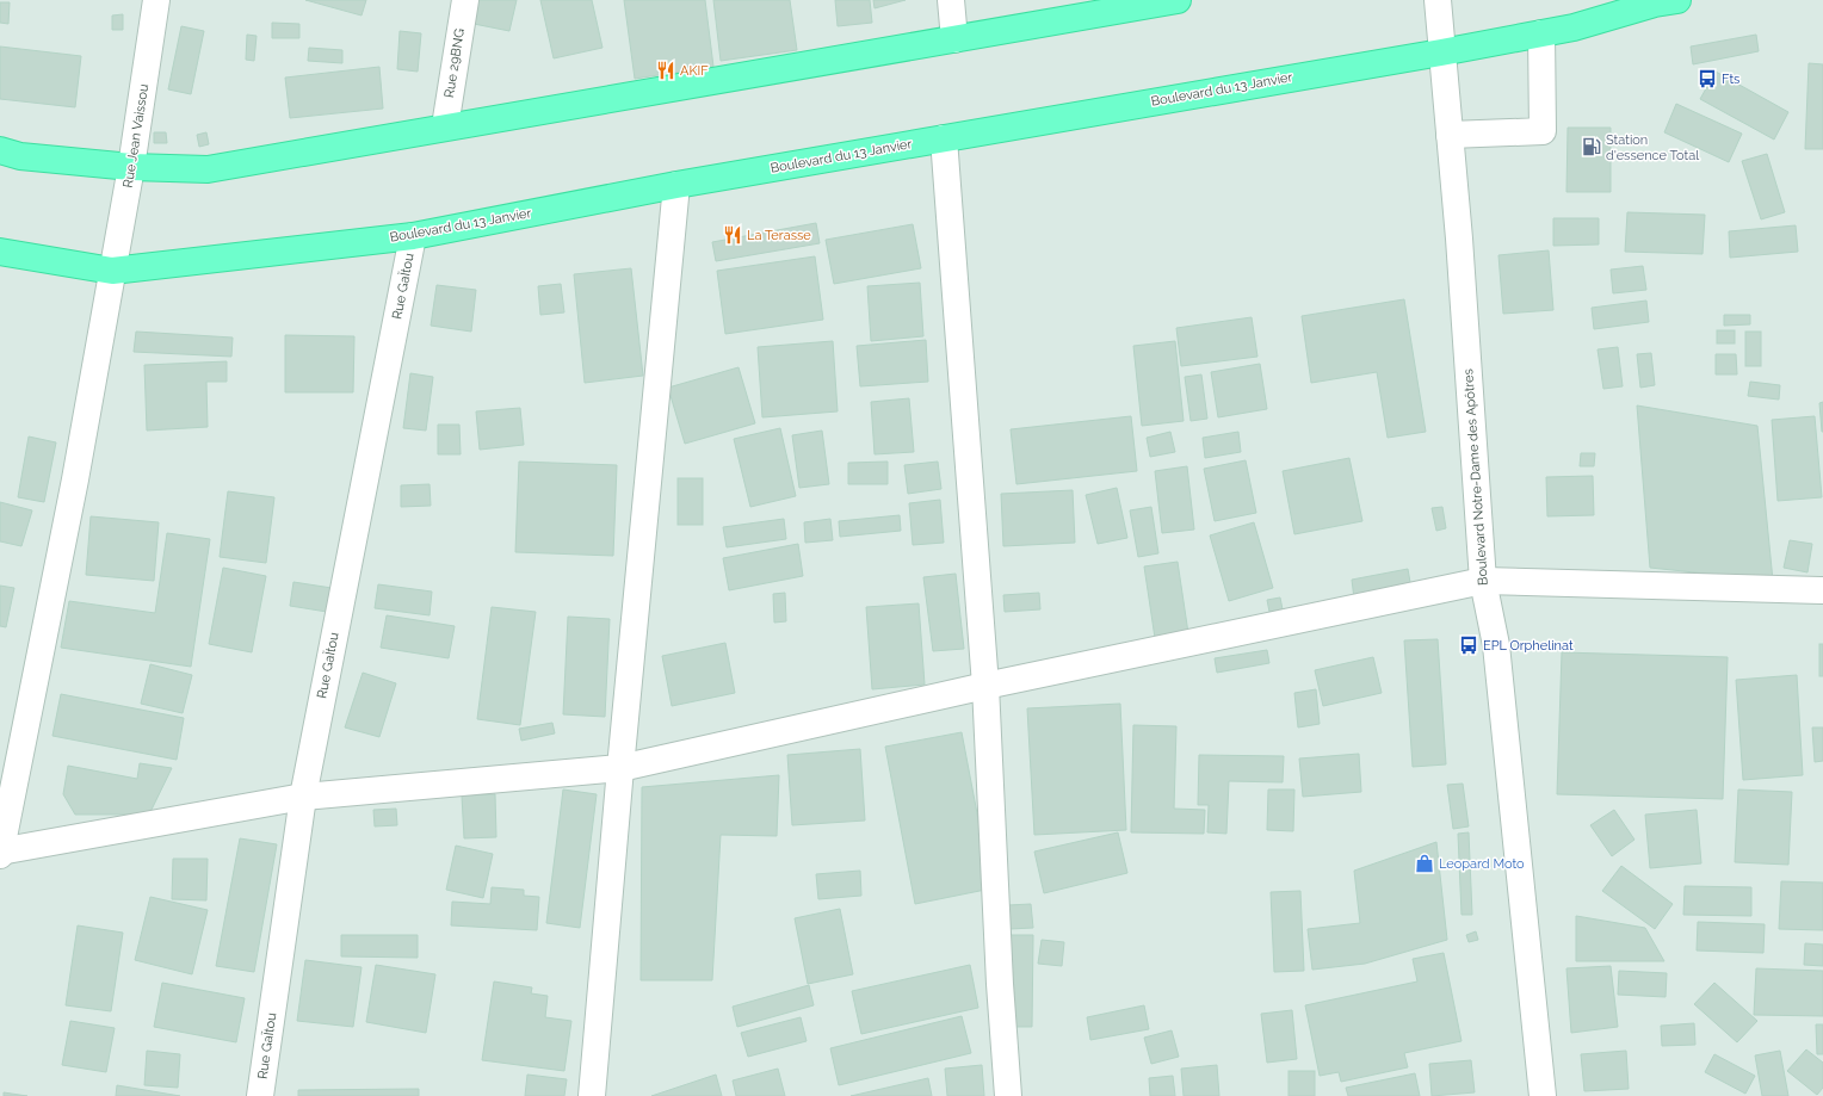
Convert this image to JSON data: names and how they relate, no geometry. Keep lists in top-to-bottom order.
{
  "streets": {
    "highway": ["Boulevard du 13 Janvier"],
    "street": [
      "Rue 29BNG",
      "Rue Jean Vaissou",
      "Rue GaÏtou",
      "Boulevard Notre-Dame des Apôtres"
    ]
  },
  "crossings": [
    ["Boulevard du 13 Janvier", "Rue Jean Vaissou"],
    ["Boulevard du 13 Janvier", "Rue GaÏtou"],
    ["Boulevard du 13 Janvier", "Boulevard Notre-Dame des Apôtres"]
  ],
  "places": {
    "restaurant": ["AKIF", "La Terasse"],
    "bus stop": ["Fts", "EPL Orphelinat"],
    "fuel station": ["Station d'essence Total"],
    "shop": ["Leopard Moto"]
  }
}
